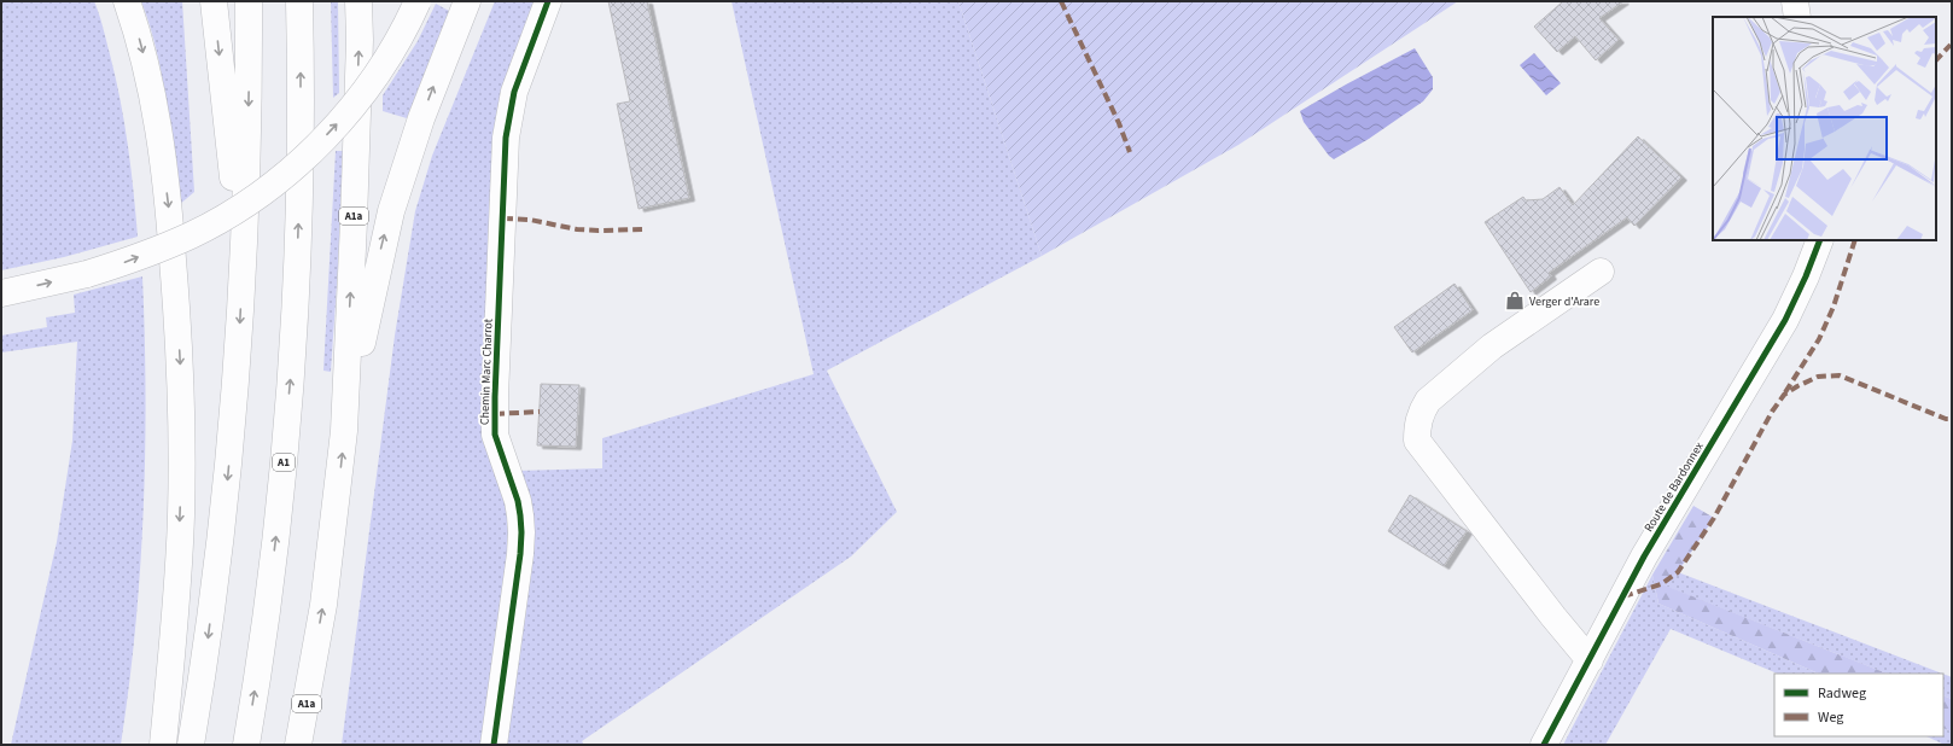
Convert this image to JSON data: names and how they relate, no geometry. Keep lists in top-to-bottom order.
{
  "streets": {
    "main road": [
      "A1a",
      "Chemin Marc Charrot",
      "A1",
      "Route de Bardonnex"
    ]
  },
  "places": {
    "shop": ["Verger d'Arare"]
  },
  "legend": ["Radweg", "Weg"]
}
